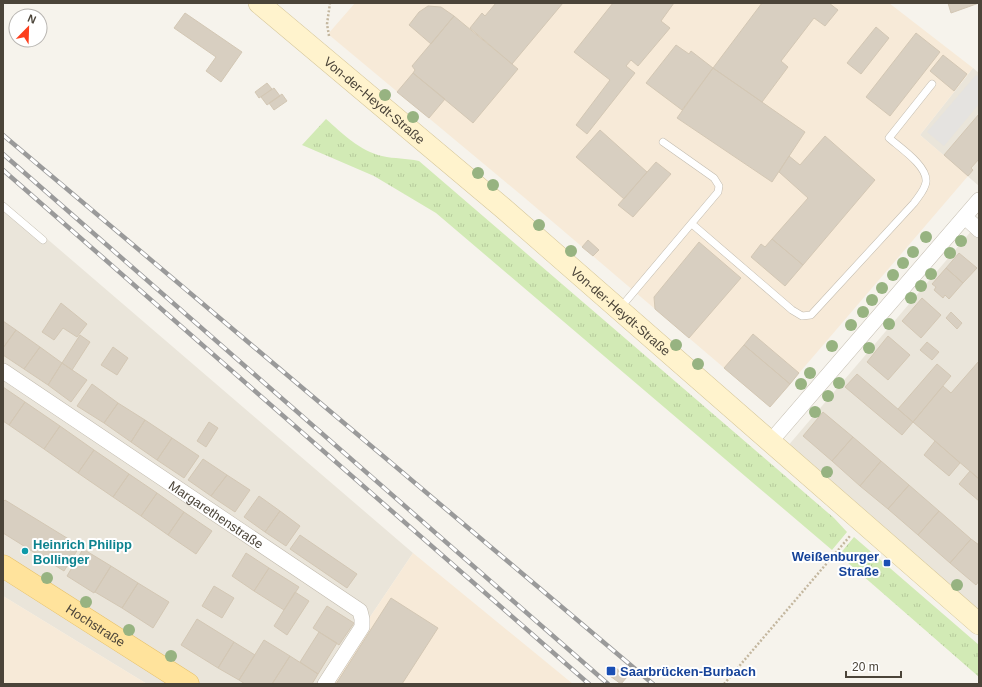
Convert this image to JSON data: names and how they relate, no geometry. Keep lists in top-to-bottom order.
{
  "streets": {
    "main road": ["Von-der-Heydt-Straße", "Hochstraße"],
    "street": ["Margarethenstraße"]
  },
  "places": {
    "other": ["Heinrich Philipp Bollinger"],
    "transit": ["Weißenburger Straße", "Saarbrücken-Burbach"]
  },
  "scale_bar": "20 m",
  "north": "top right"
}
